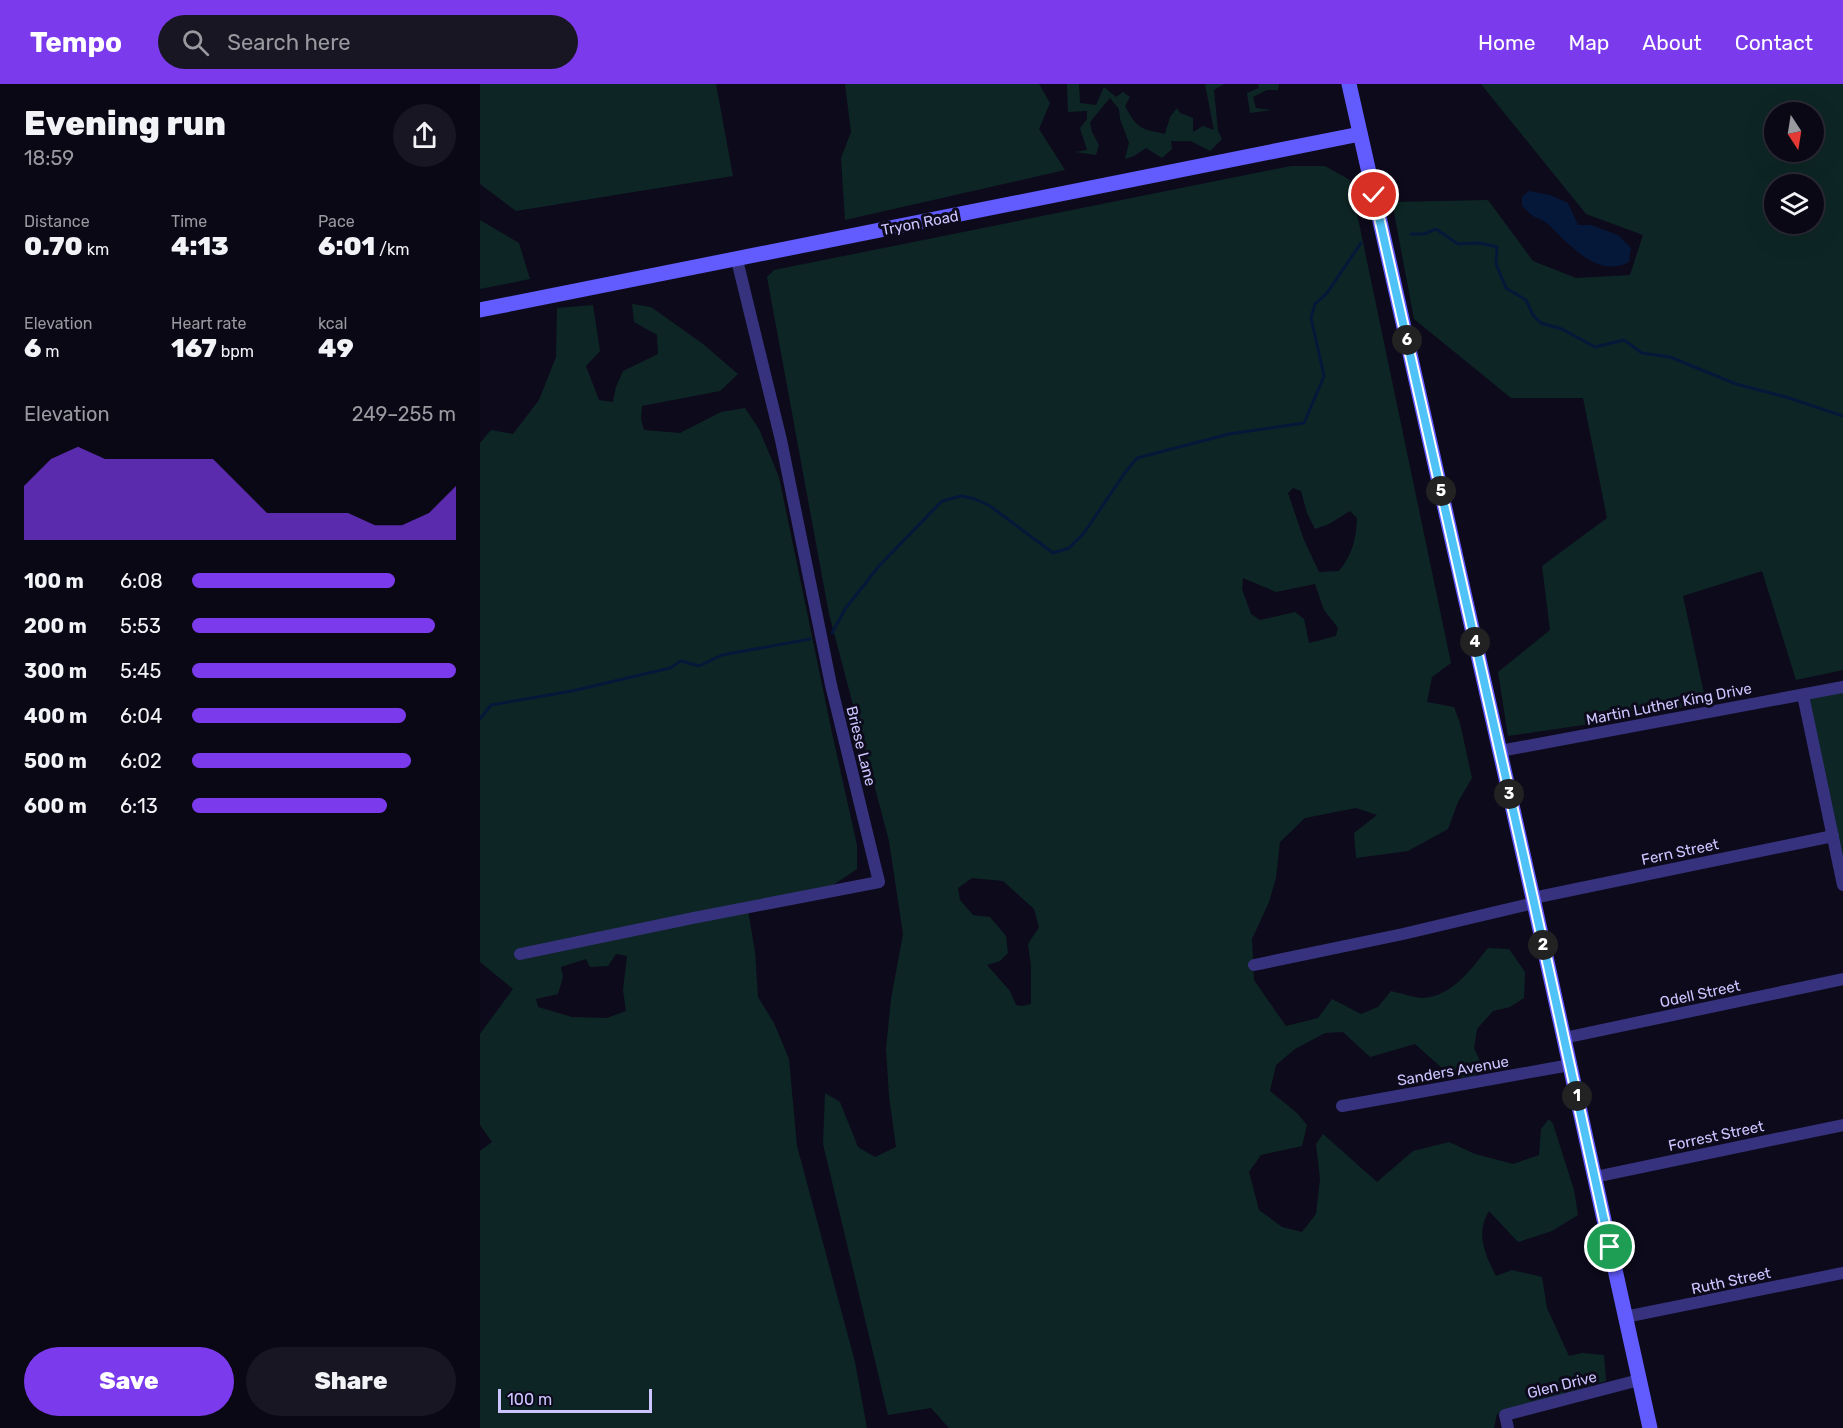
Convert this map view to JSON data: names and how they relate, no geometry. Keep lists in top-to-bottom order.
{
  "streets": {
    "street": [
      "Tryon Road",
      "Martin Luther King Drive",
      "Briese Lane",
      "Fern Street",
      "Odell Street",
      "Sanders Avenue",
      "Forrest Street",
      "Ruth Street",
      "Glen Drive"
    ]
  },
  "crossings": [
    ["Tryon Road", "Briese Lane"]
  ],
  "scale_bar": "100 m",
  "north": "bottom",
  "page": {
    "header": "Tempo",
    "search": "Search here",
    "nav": [
      "Home",
      "Map",
      "About",
      "Contact"
    ],
    "heading": ["Evening run", "18:59"],
    "stats": [
      ["Distance", "0.70 km"],
      ["Time", "4:13"],
      ["Pace", "6:01 /km"],
      ["Elevation", "6 m"],
      ["Heart rate", "167 bpm"],
      ["kcal", "49"]
    ],
    "pins": [
      "6",
      "5",
      "4",
      "3",
      "2",
      "1"
    ],
    "chart": ["Elevation", "249–255 m"],
    "list": [
      {
        "name": "100 m",
        "note": "6:08"
      },
      {
        "name": "200 m",
        "note": "5:53"
      },
      {
        "name": "300 m",
        "note": "5:45"
      },
      {
        "name": "400 m",
        "note": "6:04"
      },
      {
        "name": "500 m",
        "note": "6:02"
      },
      {
        "name": "600 m",
        "note": "6:13"
      }
    ],
    "buttons": ["Save", "Share"],
    "scale": "100 m"
  }
}
